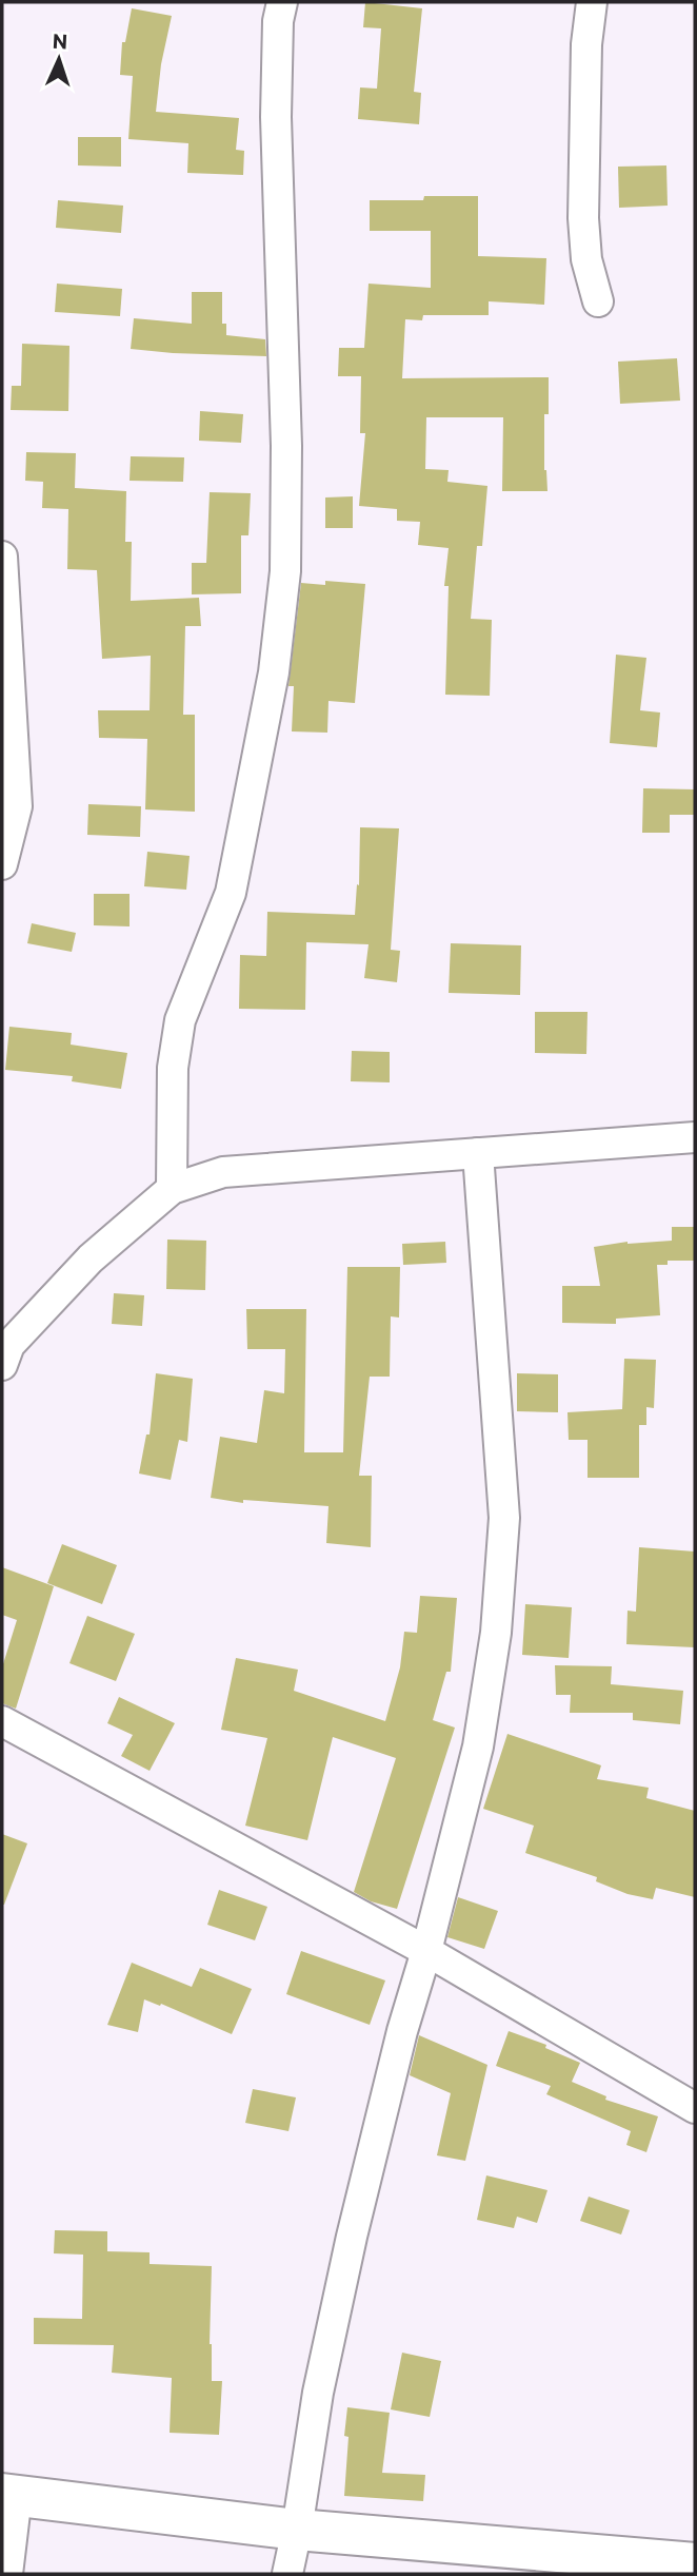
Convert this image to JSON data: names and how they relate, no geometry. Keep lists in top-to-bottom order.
{
  "north": "top"
}
